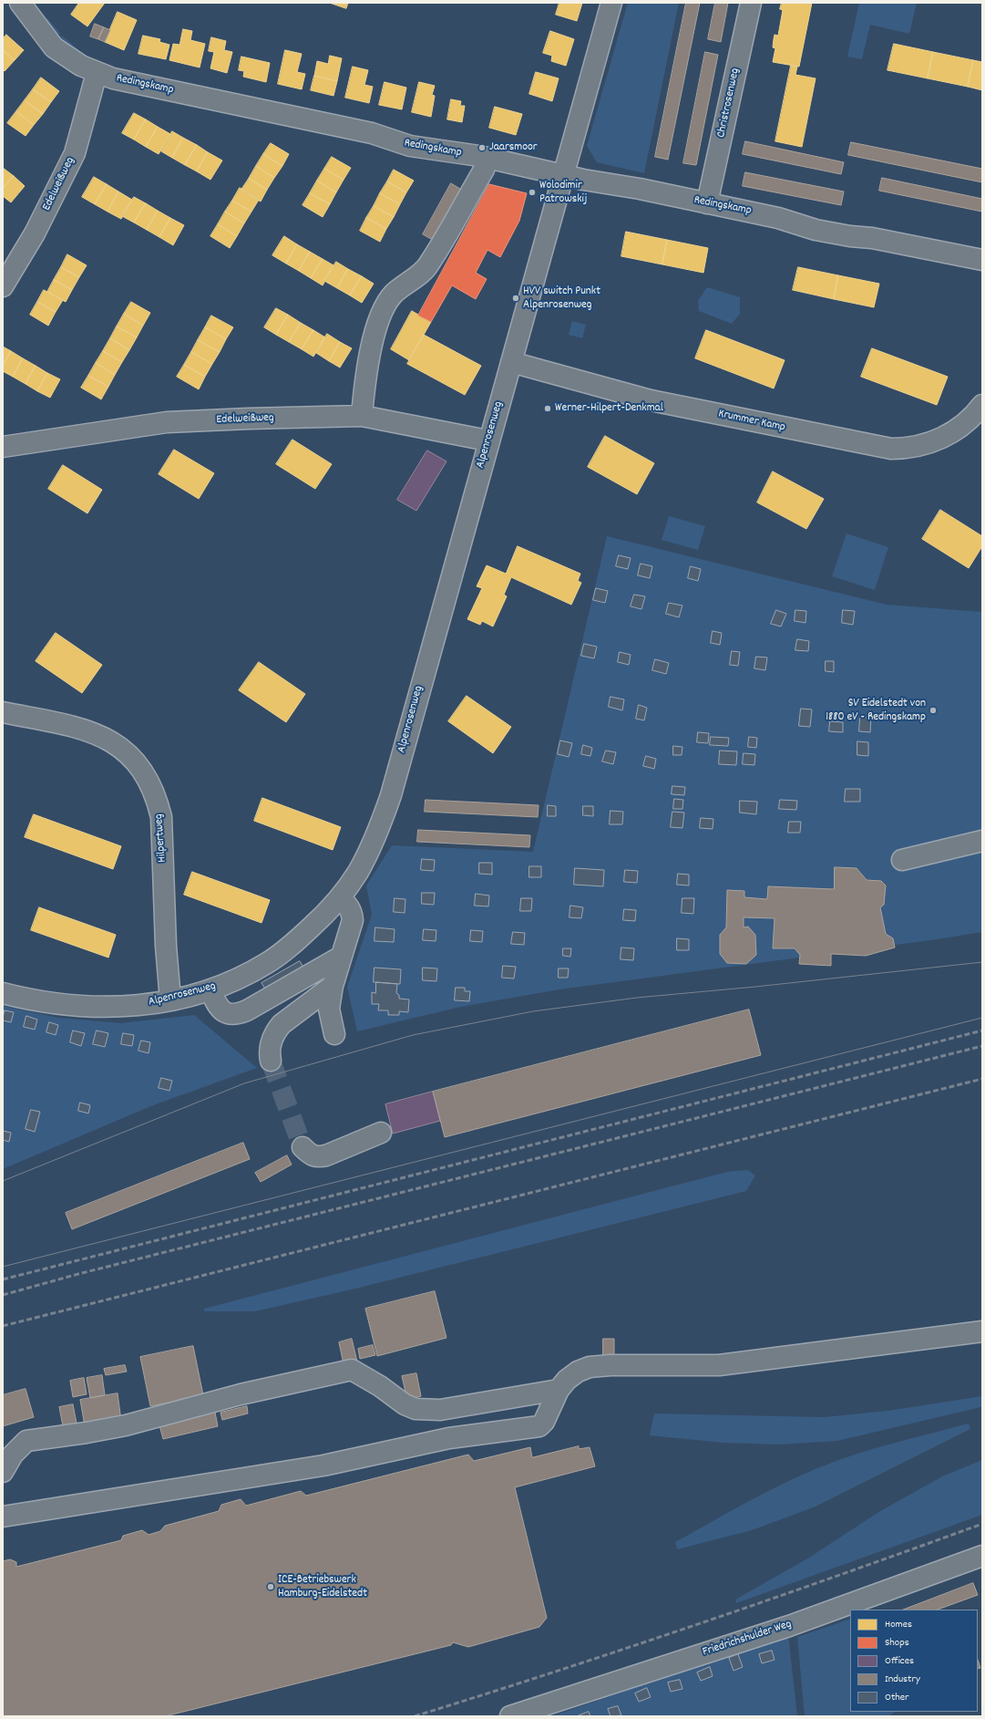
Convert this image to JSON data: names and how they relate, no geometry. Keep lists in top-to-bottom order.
{
  "streets": {
    "street": [
      "Redingskamp",
      "Christrosenweg",
      "Edelweißweg",
      "Krummer Kamp",
      "Alpenrosenweg",
      "Hilpertweg",
      "Friedrichshulder Weg"
    ]
  },
  "crossings": [
    ["Redingskamp", "Christrosenweg"],
    ["Redingskamp", "Edelweißweg"],
    ["Redingskamp", "Alpenrosenweg"],
    ["Edelweißweg", "Alpenrosenweg"],
    ["Krummer Kamp", "Alpenrosenweg"],
    ["Alpenrosenweg", "Hilpertweg"]
  ],
  "places": [
    "Jaarsmoor",
    "Wolodimir Patrowskij",
    "HVV switch Punkt Alpenrosenweg",
    "Werner-Hilpert-Denkmal",
    "SV Eidelstedt von 1880 eV - Redingskamp",
    "ICE-Betriebswerk Hamburg-Eidelstedt"
  ],
  "legend": [
    "Homes",
    "Shops",
    "Offices",
    "Industry",
    "Other"
  ]
}
